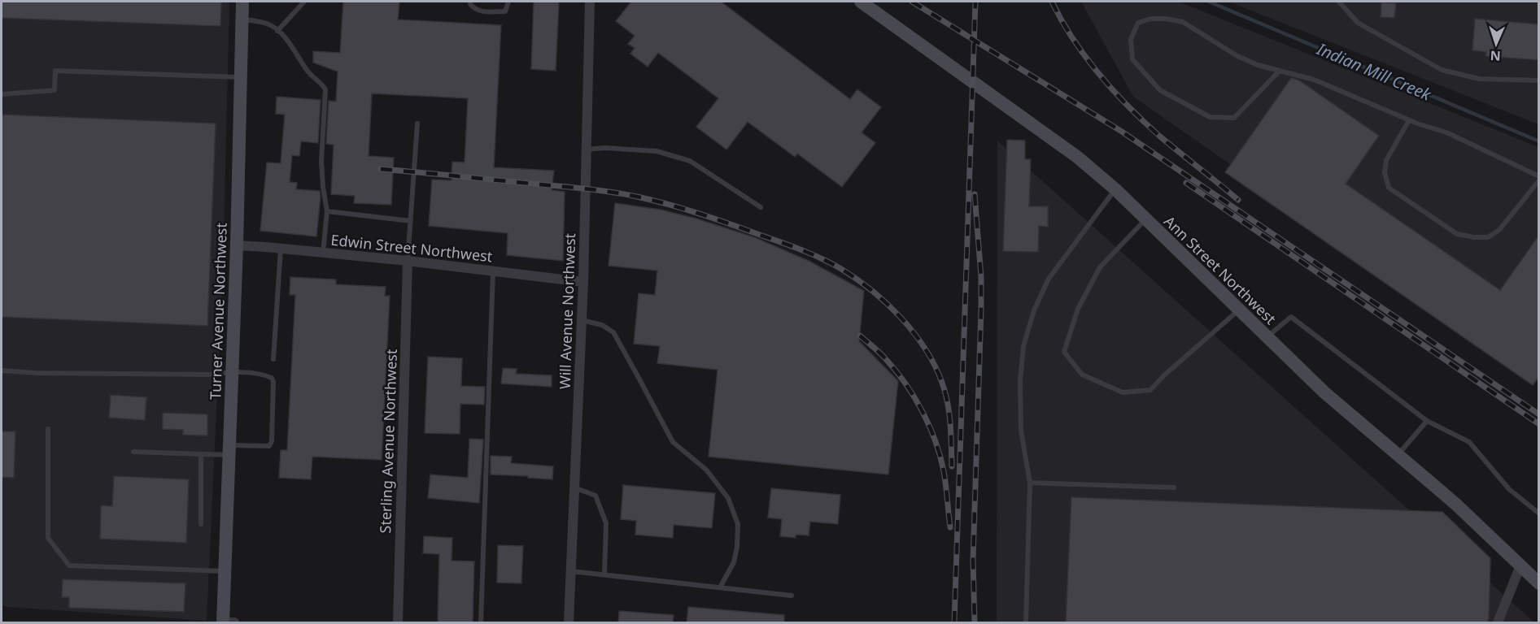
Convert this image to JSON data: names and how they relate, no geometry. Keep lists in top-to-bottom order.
{
  "streets": {
    "main road": ["Ann Street Northwest", "Turner Avenue Northwest"],
    "street": ["Edwin Street Northwest", "Will Avenue Northwest", "Sterling Avenue Northwest"]
  },
  "crossings": [
    ["Edwin Street Northwest", "Turner Avenue Northwest"],
    ["Edwin Street Northwest", "Will Avenue Northwest"],
    ["Edwin Street Northwest", "Sterling Avenue Northwest"]
  ],
  "water": ["Indian Mill Creek"],
  "north": "bottom"
}
